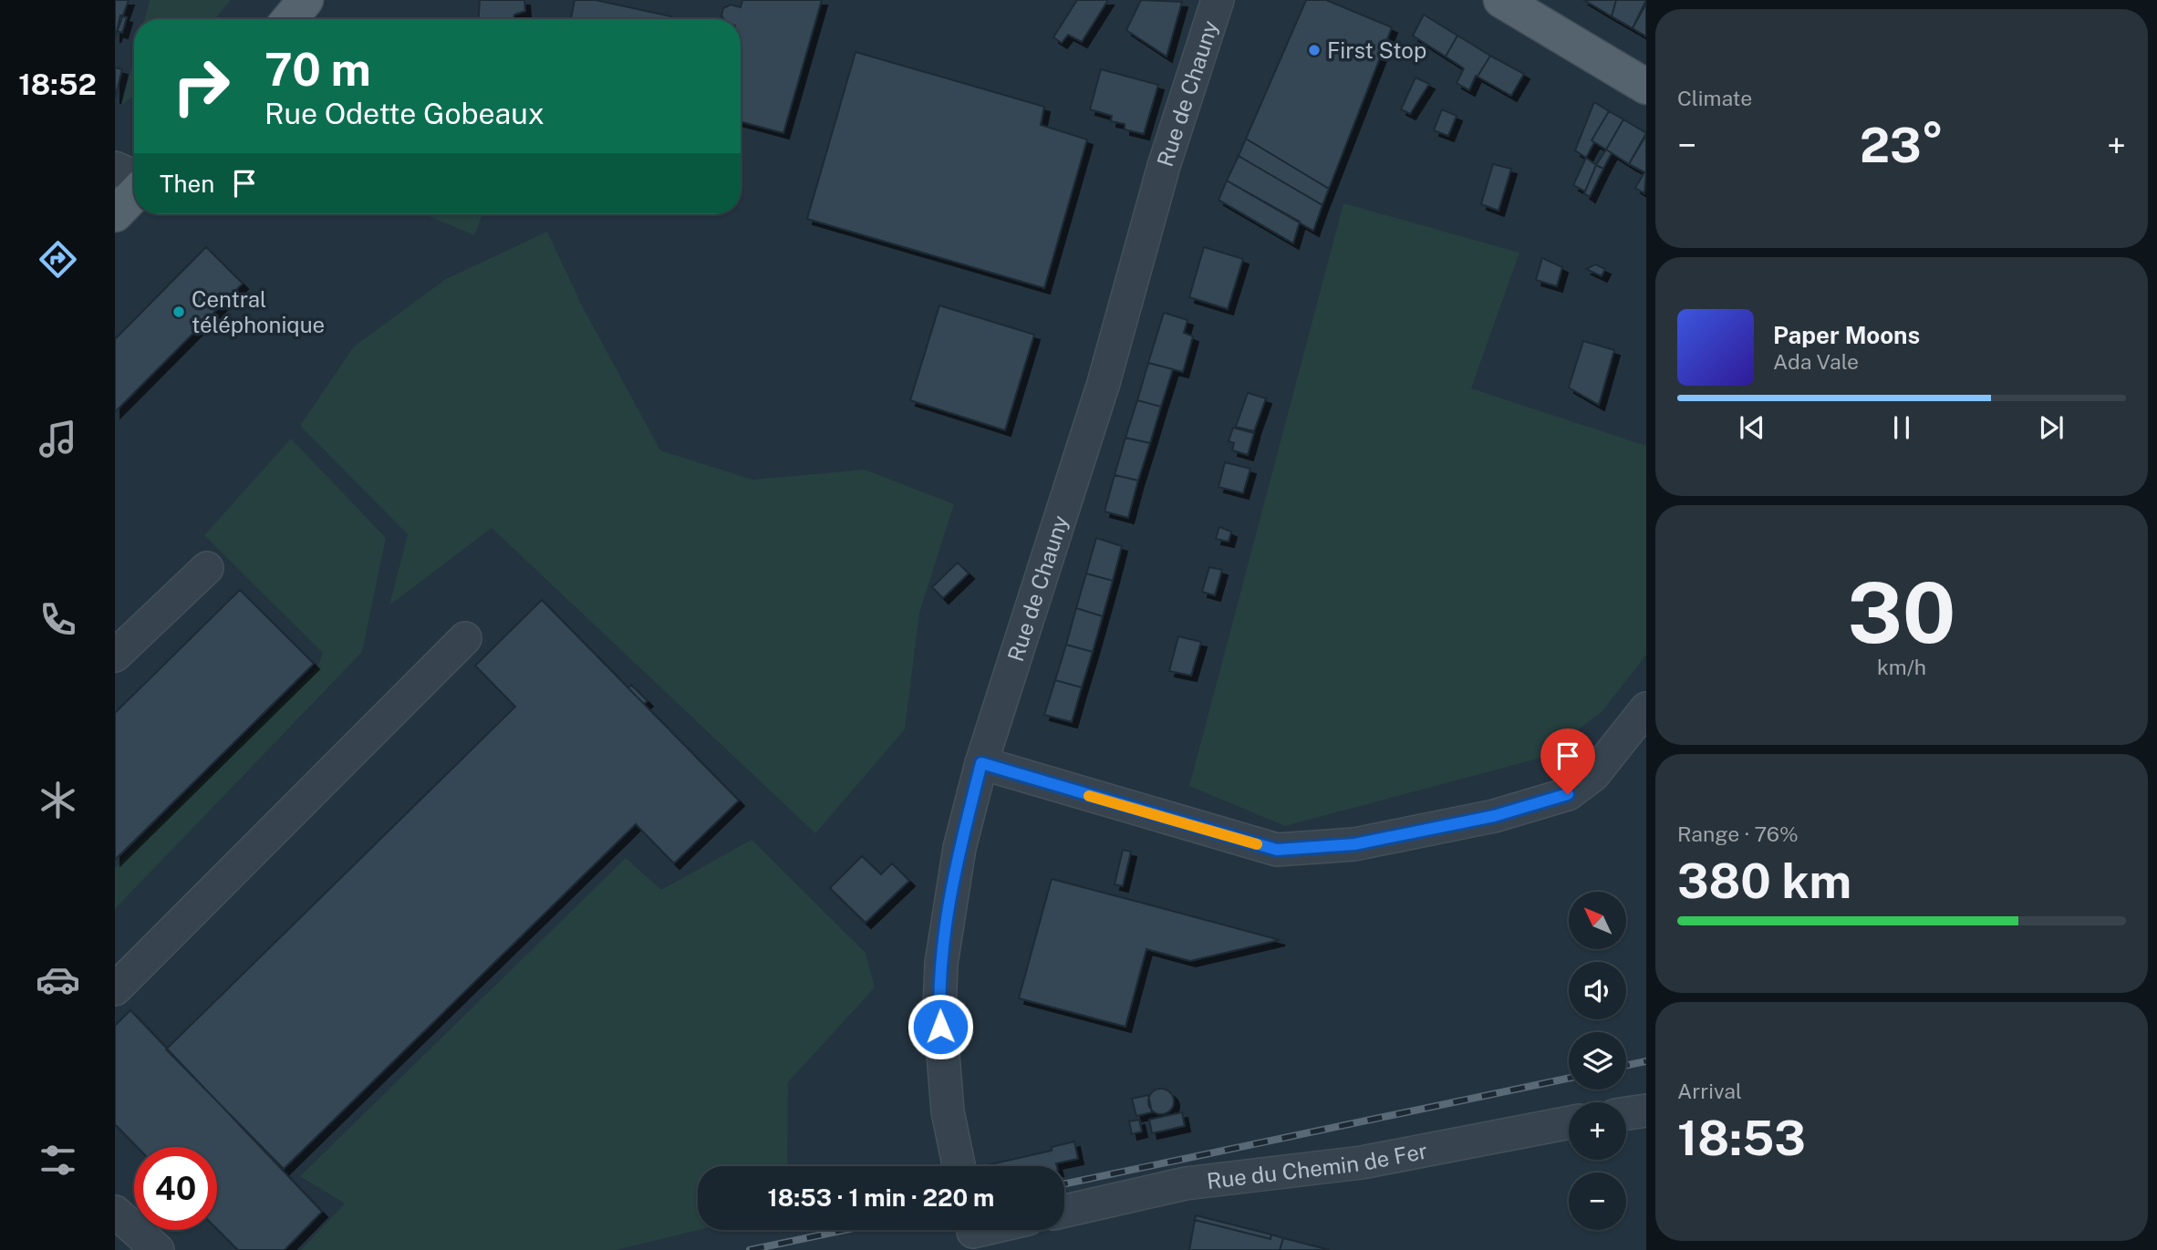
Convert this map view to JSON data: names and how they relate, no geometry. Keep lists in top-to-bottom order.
{
  "streets": {
    "street": ["Rue de Chauny", "Rue du Chemin de Fer"]
  },
  "places": ["First Stop", "Central téléphonique"],
  "north": "top left",
  "page": {
    "tabs": "18:52",
    "tile": [
      "Climate",
      ["30", "km/h"],
      ["Range · 76%", "380 km"],
      ["Arrival", "18:53"]
    ],
    "turn": ["70 m", "Rue Odette Gobeaux"],
    "heat": ["−", "23°", "+"],
    "then": "Then",
    "song": ["Paper Moons", "Ada Vale"],
    "map_buttons": ["+", "−"],
    "limit": "40",
    "trip": "18:53 · 1 min · 220 m"
  }
}
